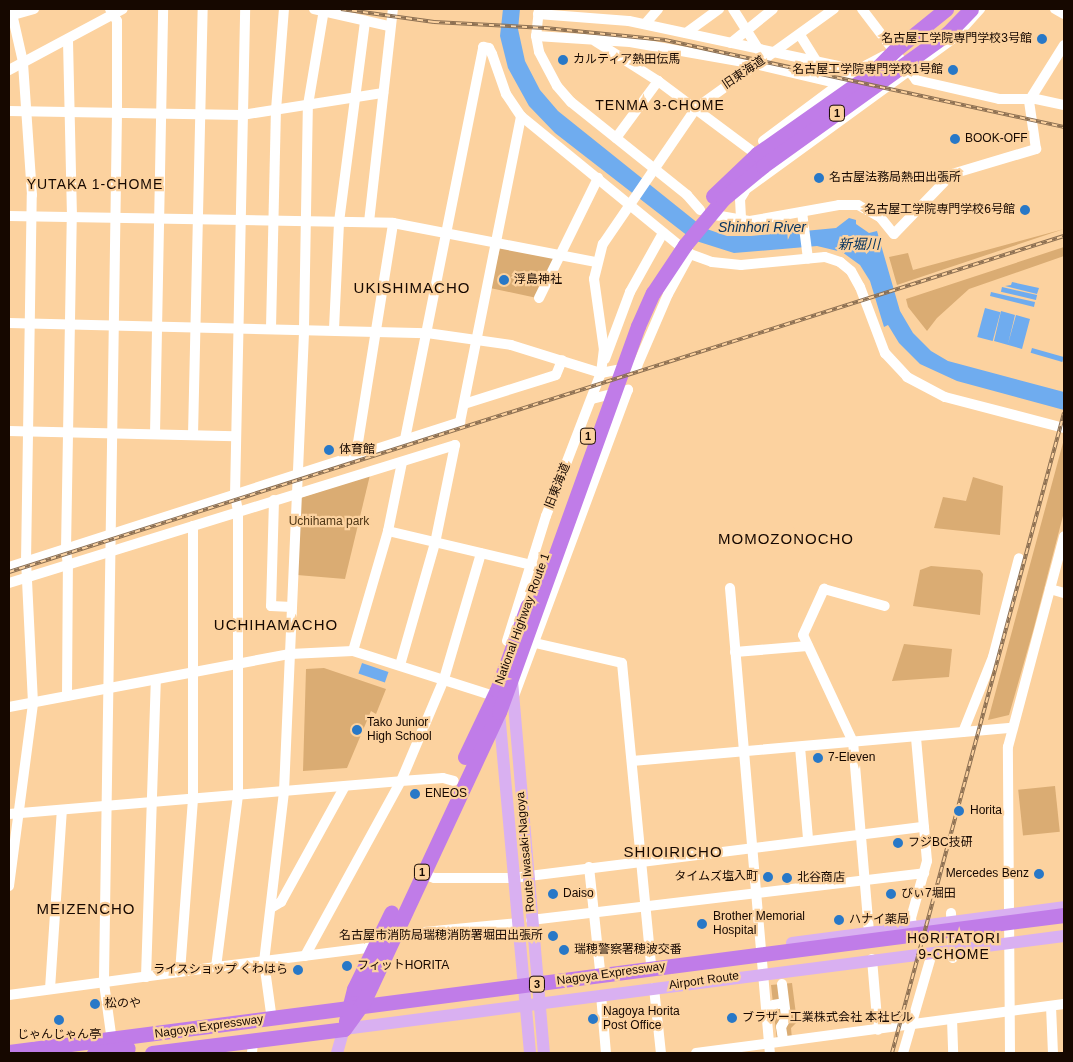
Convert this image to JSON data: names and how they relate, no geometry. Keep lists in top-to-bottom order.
{
  "streets": {
    "highway": [
      "1",
      "National Highway Route 1",
      "Nagoya Expressway",
      "3"
    ],
    "main road": ["Route Iwasaki-Nagoya", "Airport Route"],
    "street": ["旧東海道"]
  },
  "crossings": [
    ["旧東海道", "National Highway Route 1"],
    ["旧東海道", "Route Iwasaki-Nagoya"],
    ["1", "National Highway Route 1"],
    ["1", "Airport Route"],
    ["National Highway Route 1", "Route Iwasaki-Nagoya"],
    ["National Highway Route 1", "Airport Route"],
    ["Route Iwasaki-Nagoya", "Airport Route"]
  ],
  "districts": [
    "TENMA 3-CHOME",
    "YUTAKA 1-CHOME",
    "UKISHIMACHO",
    "MOMOZONOCHO",
    "UCHIHAMACHO",
    "SHIOIRICHO",
    "MEIZENCHO",
    "HORITATORI 9-CHOME"
  ],
  "water": ["Shinhori River", "新堀川"],
  "parks": ["Uchihama park"],
  "places": [
    "名古屋工学院専門学校3号館",
    "カルティア熱田伝馬",
    "名古屋工学院専門学校1号館",
    "BOOK-OFF",
    "名古屋法務局熱田出張所",
    "名古屋工学院専門学校6号館",
    "浮島神社",
    "体育館",
    "Tako Junior High School",
    "7-Eleven",
    "ENEOS",
    "Horita",
    "フジBC技研",
    "Mercedes Benz",
    "タイムズ塩入町",
    "北谷商店",
    "Daiso",
    "びぃ7堀田",
    "ハナイ薬局",
    "Brother Memorial Hospital",
    "名古屋市消防局瑞穂消防署堀田出張所",
    "瑞穂警察署穂波交番",
    "フィットHORITA",
    "ライスショップ くわはら",
    "松のや",
    "ブラザー工業株式会社 本社ビル",
    "Nagoya Horita Post Office",
    "じゃんじゃん亭"
  ]
}
